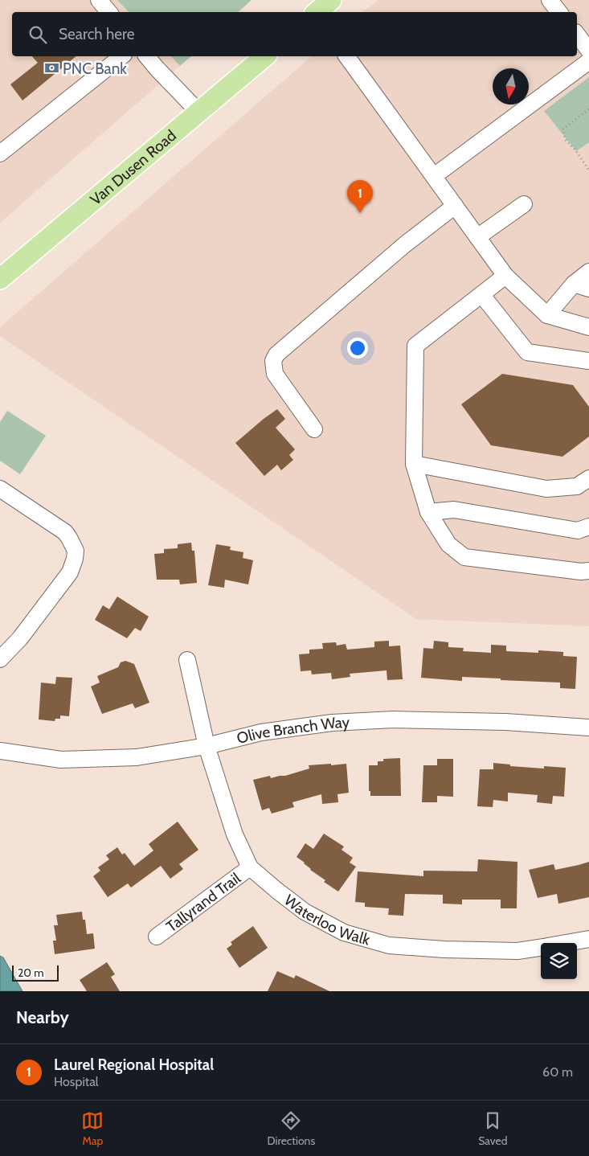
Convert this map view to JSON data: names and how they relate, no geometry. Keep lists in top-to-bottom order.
{
  "streets": {
    "main road": ["Van Dusen Road"],
    "street": ["Olive Branch Way", "Tallyrand Trail", "Waterloo Walk"]
  },
  "crossings": [
    ["Olive Branch Way", "Waterloo Walk"],
    ["Tallyrand Trail", "Waterloo Walk"]
  ],
  "places": {
    "bank": ["PNC Bank"]
  },
  "scale_bar": "20 m",
  "north": "bottom",
  "page": {
    "search": "Search here",
    "pins": "1",
    "scale": "20 m",
    "heading": "Nearby",
    "list": [
      {
        "mark": "1",
        "name": "Laurel Regional Hospital",
        "note": "Hospital",
        "value": "60 m"
      }
    ],
    "nav": ["Map", "Directions", "Saved"]
  }
}
